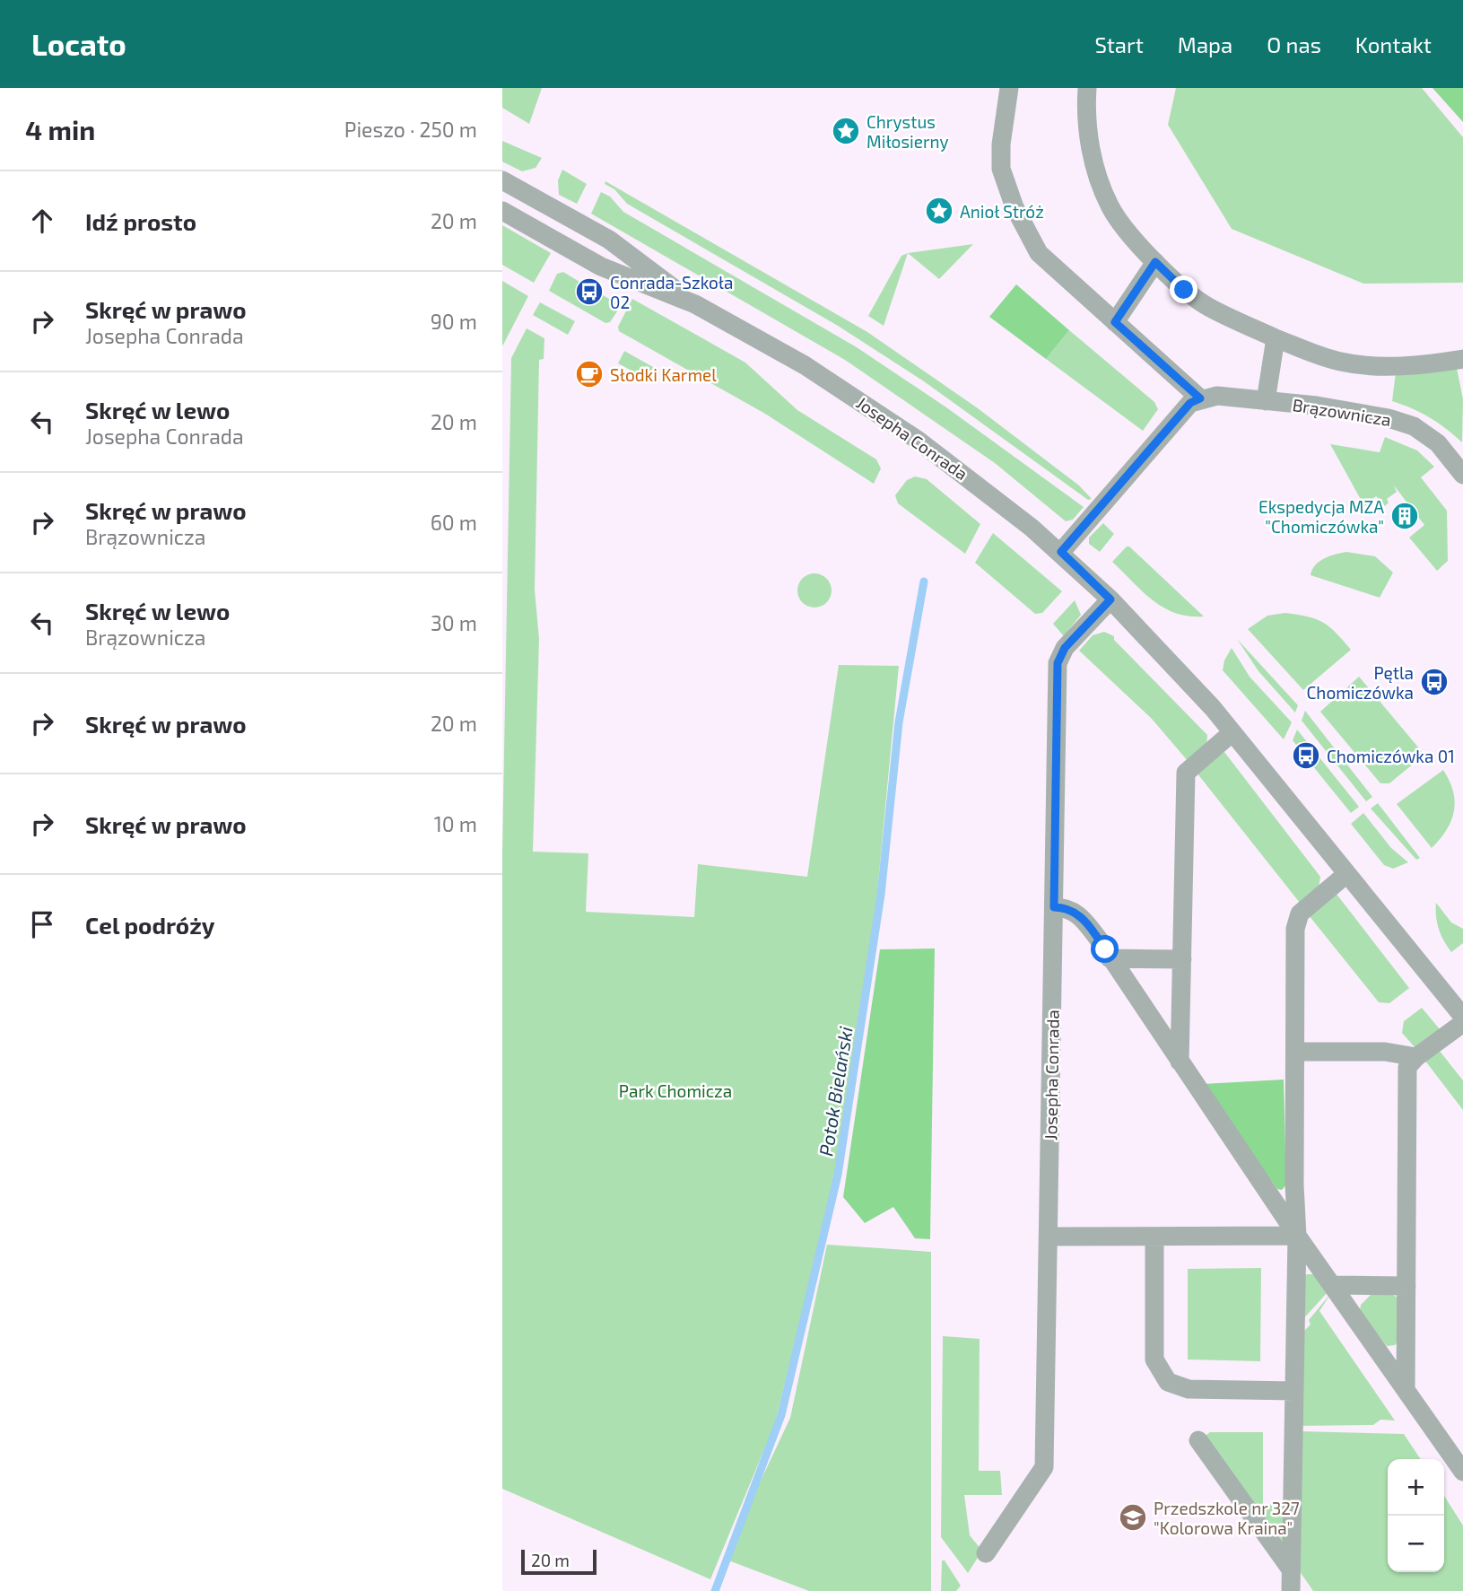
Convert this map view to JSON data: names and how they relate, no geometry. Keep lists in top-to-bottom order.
{
  "streets": {
    "street": ["Brązownicza", "Josepha Conrada"]
  },
  "water": ["Potok Bielański"],
  "parks": ["Park Chomicza"],
  "places": {
    "place": ["Chrystus Miłosierny", "Anioł Stróż"],
    "bus stop": ["Conrada-Szkoła 02", "Pętla Chomiczówka", "Chomiczówka 01"],
    "cafe": ["Słodki Karmel"],
    "building": ["Ekspedycja MZA \"Chomiczówka\""],
    "school or university": ["Przedszkole nr 327 \"Kolorowa Kraina\""]
  },
  "scale_bar": "20 m",
  "page": {
    "header": "Locato",
    "nav": [
      "Start",
      "Mapa",
      "O nas",
      "Kontakt"
    ],
    "heading": ["4 min", "Pieszo · 250 m"],
    "list": [
      ["Idź prosto", "20 m"],
      ["Skręć w prawo", "Josepha Conrada", "90 m"],
      ["Skręć w lewo", "Josepha Conrada", "20 m"],
      ["Skręć w prawo", "Brązownicza", "60 m"],
      ["Skręć w lewo", "Brązownicza", "30 m"],
      ["Skręć w prawo", "20 m"],
      ["Skręć w prawo", "10 m"],
      "Cel podróży"
    ],
    "map_buttons": ["+", "−"],
    "scale": "20 m"
  }
}
